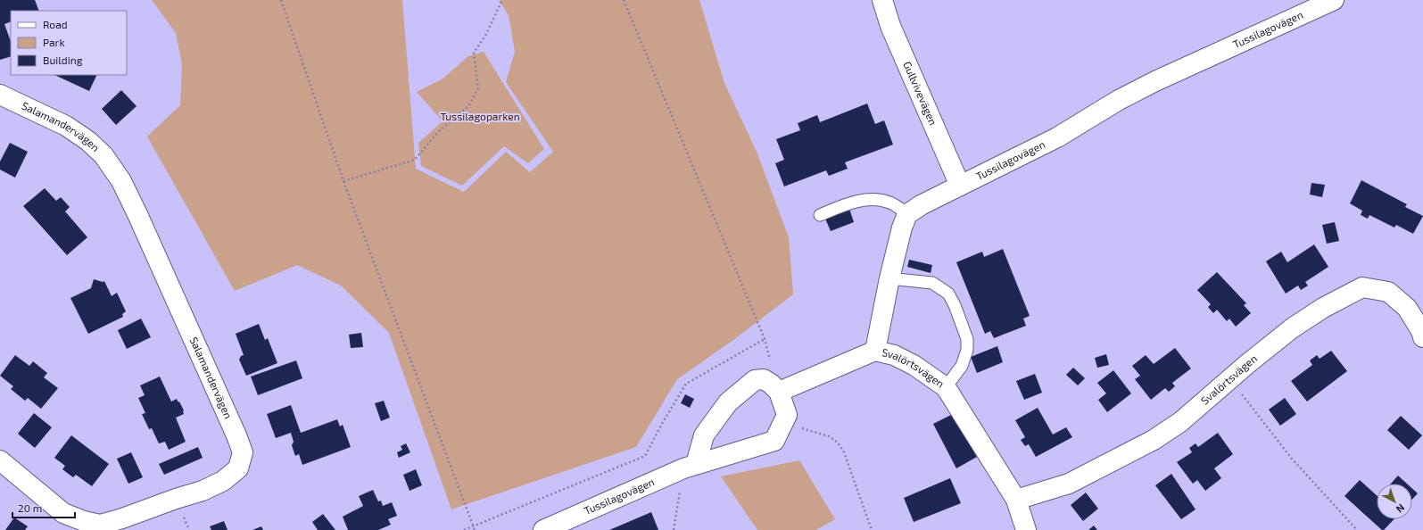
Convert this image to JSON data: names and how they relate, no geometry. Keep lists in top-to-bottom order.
{
  "streets": {
    "street": [
      "Tussilagovägen",
      "Gullvivevägen",
      "Salamandervägen",
      "Svalörtsvägen"
    ]
  },
  "crossings": [
    ["Tussilagovägen", "Gullvivevägen"]
  ],
  "parks": ["Tussilagoparken"],
  "legend": ["Road", "Park", "Building"],
  "scale_bar": "20 m",
  "north": "bottom right"
}
